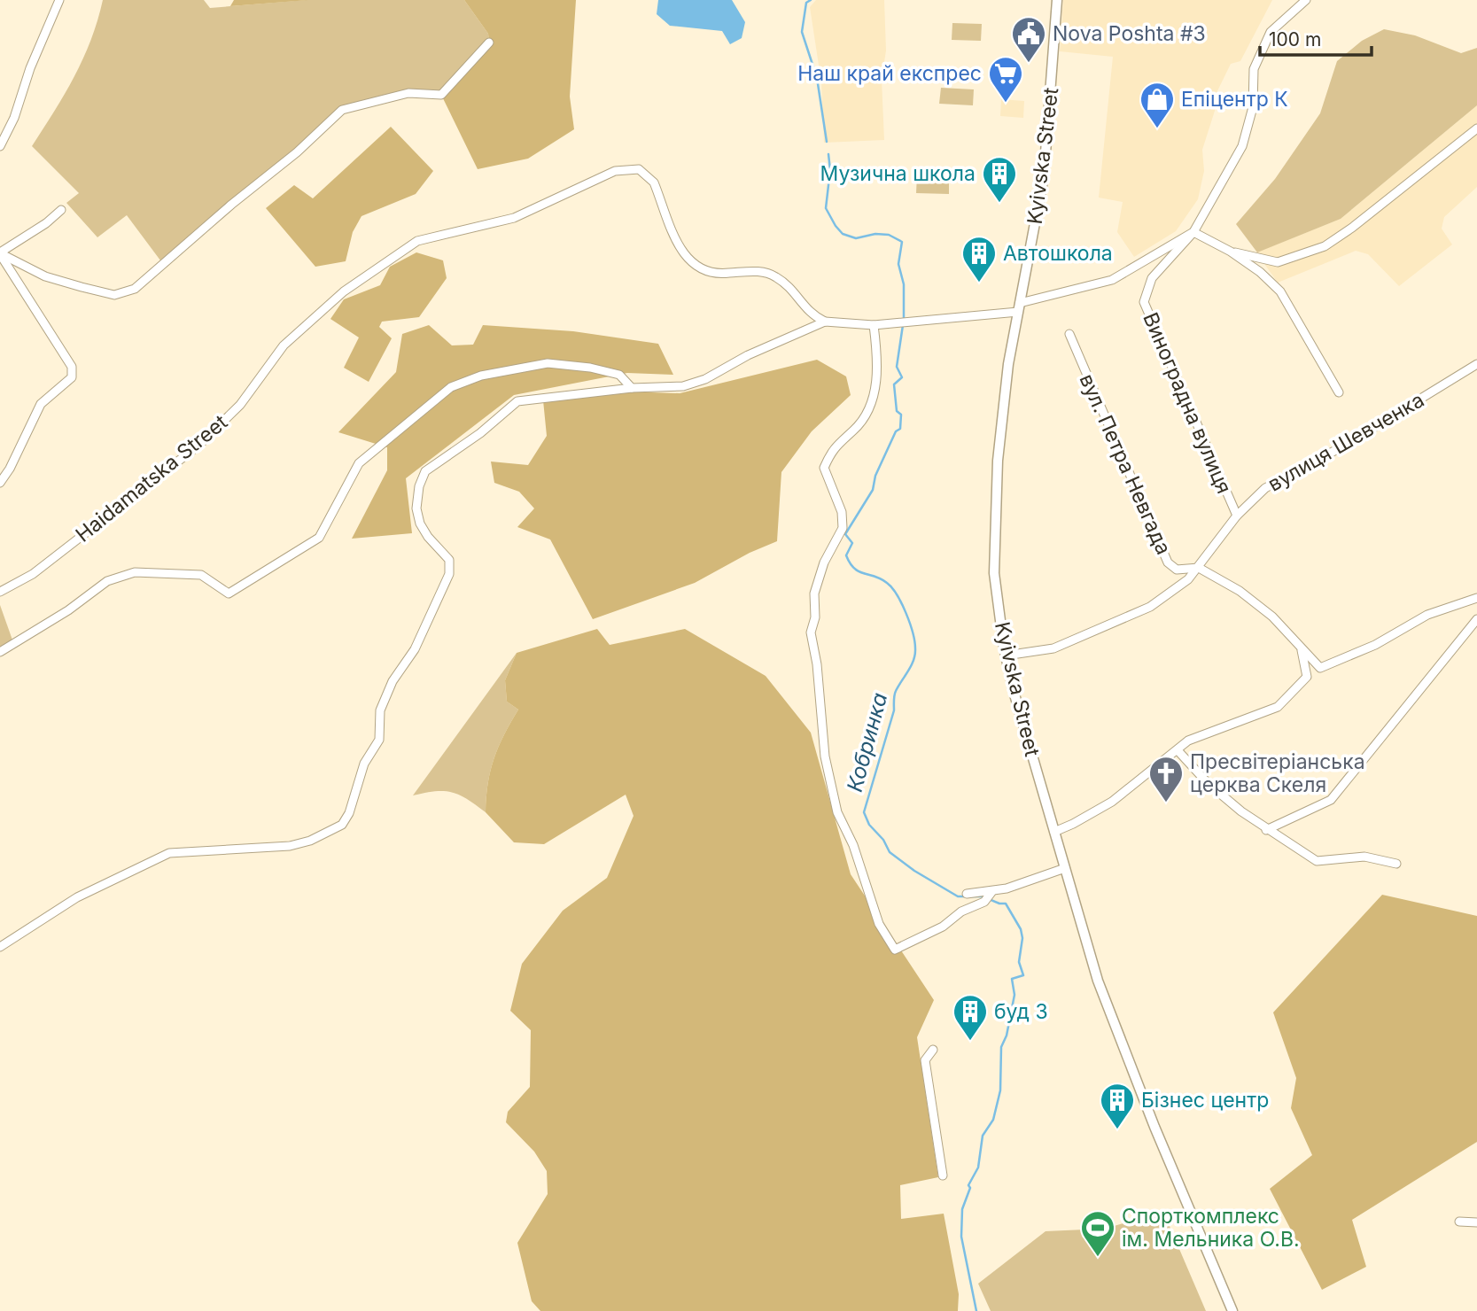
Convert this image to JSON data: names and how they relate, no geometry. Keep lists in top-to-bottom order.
{
  "streets": {
    "main road": ["Kyivska Street"],
    "street": [
      "Виноградна вулиця",
      "вулиця Шевченка",
      "вул. Петра Невгада",
      "Haidamatska Street"
    ]
  },
  "crossings": [
    ["Kyivska Street", "вулиця Шевченка"],
    ["Виноградна вулиця", "вулиця Шевченка"],
    ["вулиця Шевченка", "вул. Петра Невгада"]
  ],
  "water": ["Кобринка"],
  "places": {
    "public building": ["Nova Poshta #3"],
    "supermarket": ["Наш край експрес"],
    "shop": ["Епіцентр К"],
    "building": [
      "Музична школа",
      "Автошкола",
      "буд 3",
      "Бізнес центр"
    ],
    "church": ["Пресвітеріанська церква Скеля"],
    "sports": ["Спорткомплекс ім. Мельника О.В."]
  },
  "scale_bar": "100 m"
}
